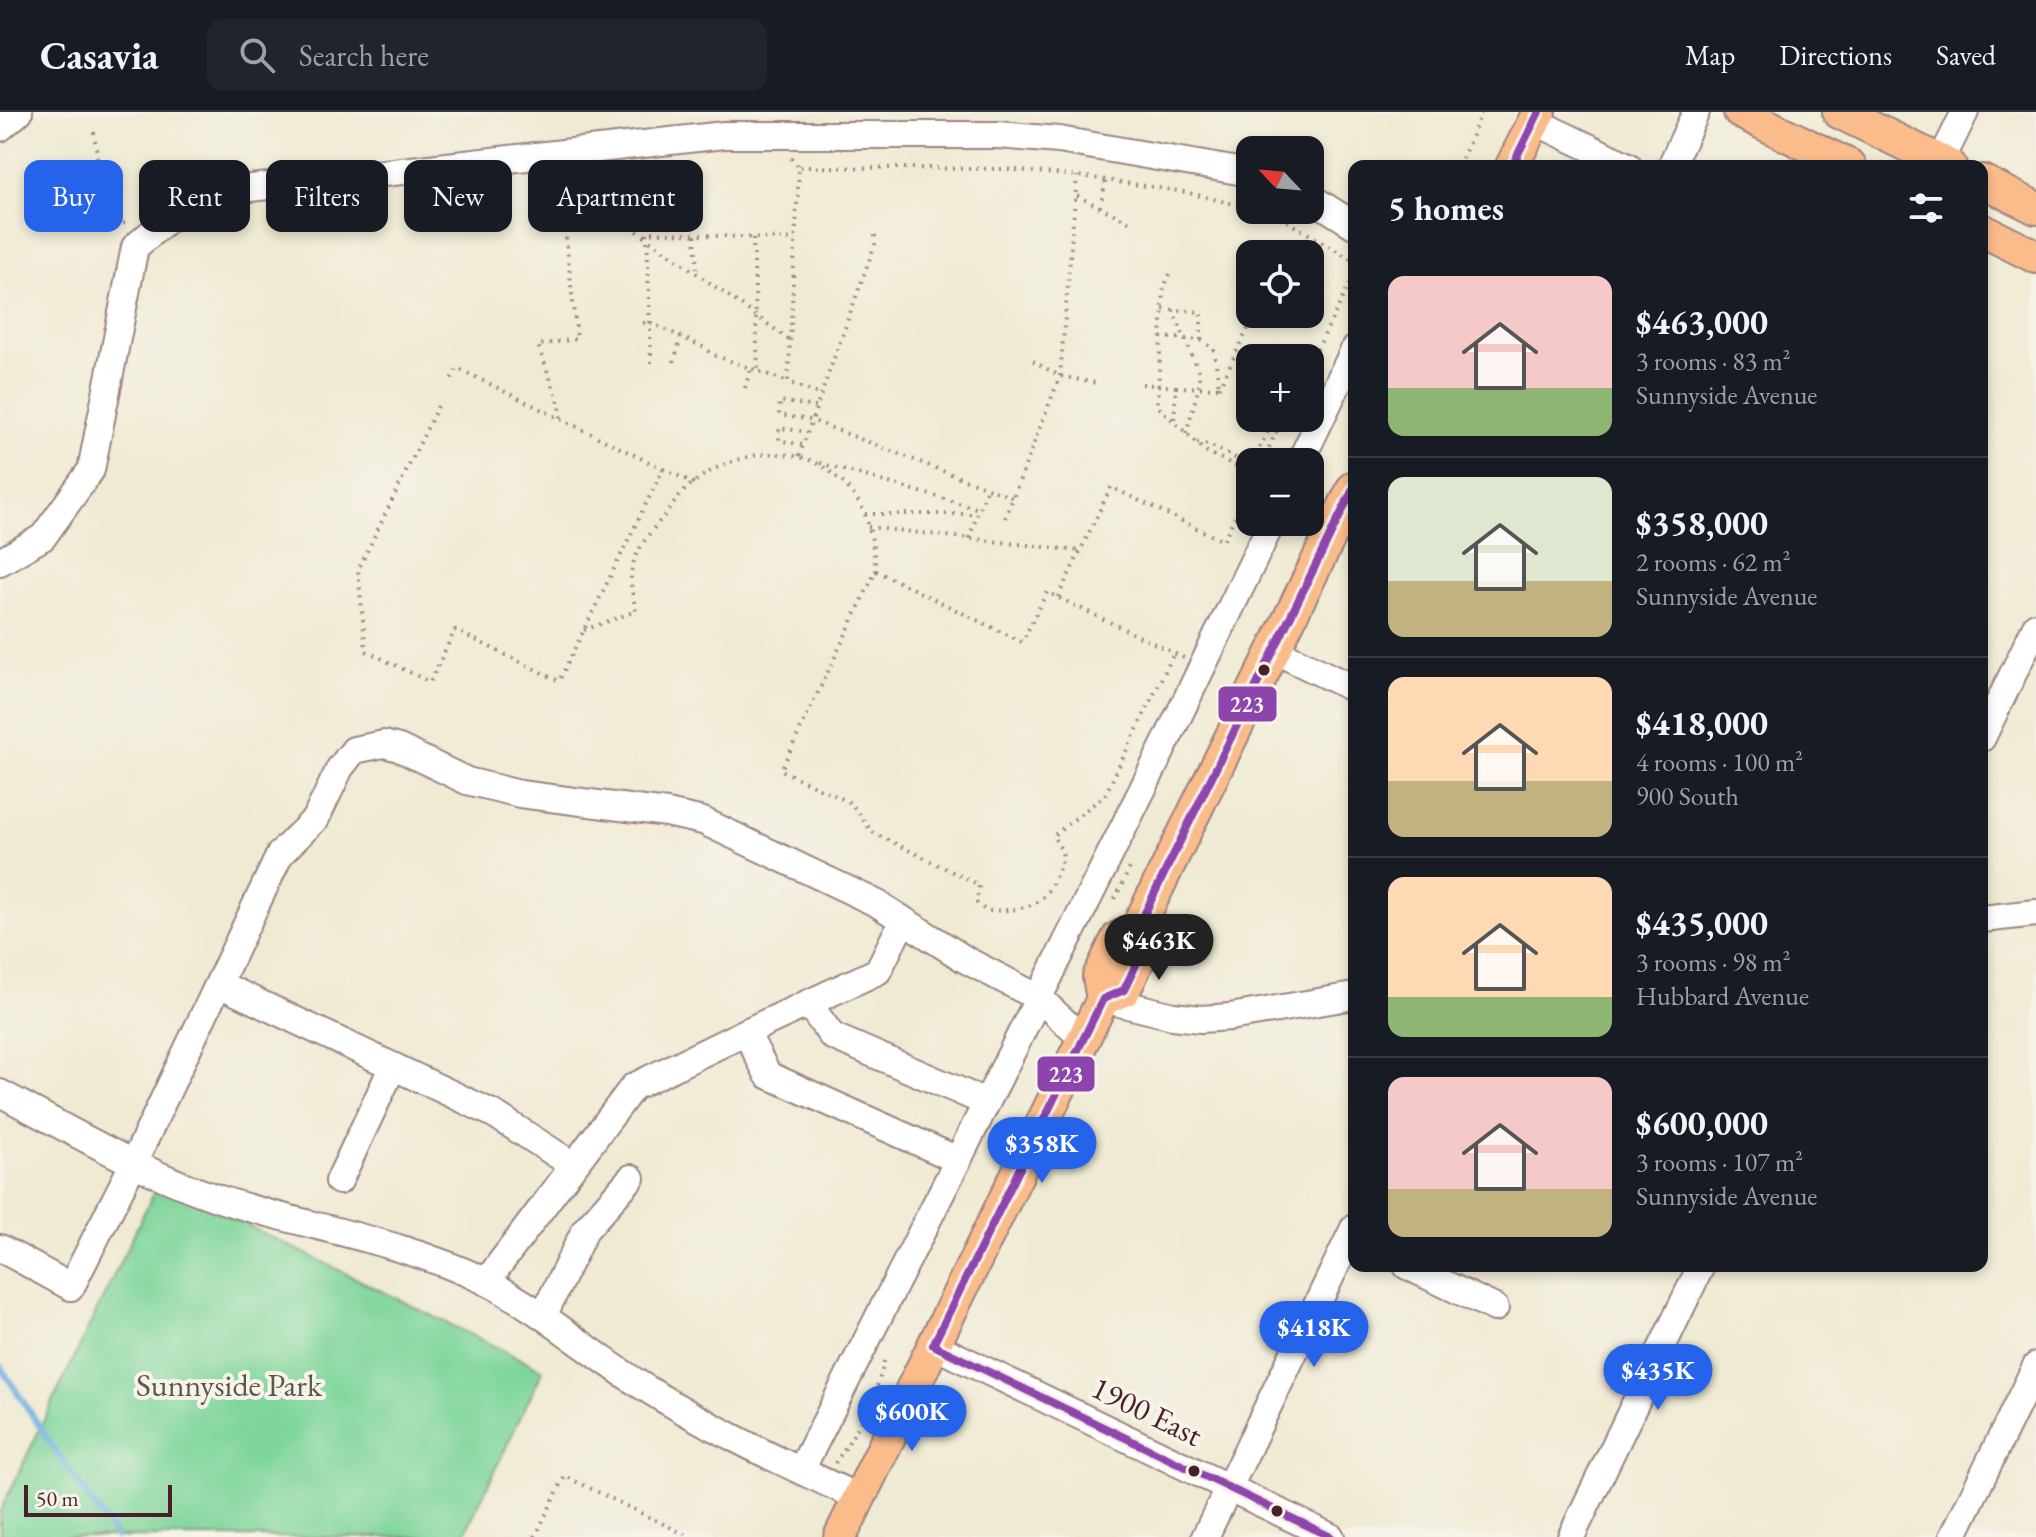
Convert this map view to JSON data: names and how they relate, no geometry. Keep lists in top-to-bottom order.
{
  "streets": {
    "street": ["1900 East"]
  },
  "parks": ["Sunnyside Park"],
  "lines": ["transit line 223"],
  "scale_bar": "50 m",
  "north": "top left",
  "page": {
    "header": "Casavia",
    "search": "Search here",
    "nav": ["Map", "Directions", "Saved"],
    "map_buttons": ["+", "−"],
    "chip": [
      "Buy",
      "Rent",
      "Filters",
      "New",
      "Apartment"
    ],
    "heading": "5 homes",
    "list": [
      {
        "name": "$463,000",
        "note": "3 rooms · 83 m² · Sunnyside Avenue"
      },
      {
        "name": "$358,000",
        "note": "2 rooms · 62 m² · Sunnyside Avenue"
      },
      {
        "name": "$418,000",
        "note": "4 rooms · 100 m² · 900 South"
      },
      {
        "name": "$435,000",
        "note": "3 rooms · 98 m² · Hubbard Avenue"
      },
      {
        "name": "$600,000",
        "note": "3 rooms · 107 m² · Sunnyside Avenue"
      }
    ],
    "price": [
      "$463K",
      "$358K",
      "$418K",
      "$435K",
      "$600K"
    ],
    "scale": "50 m"
  }
}
